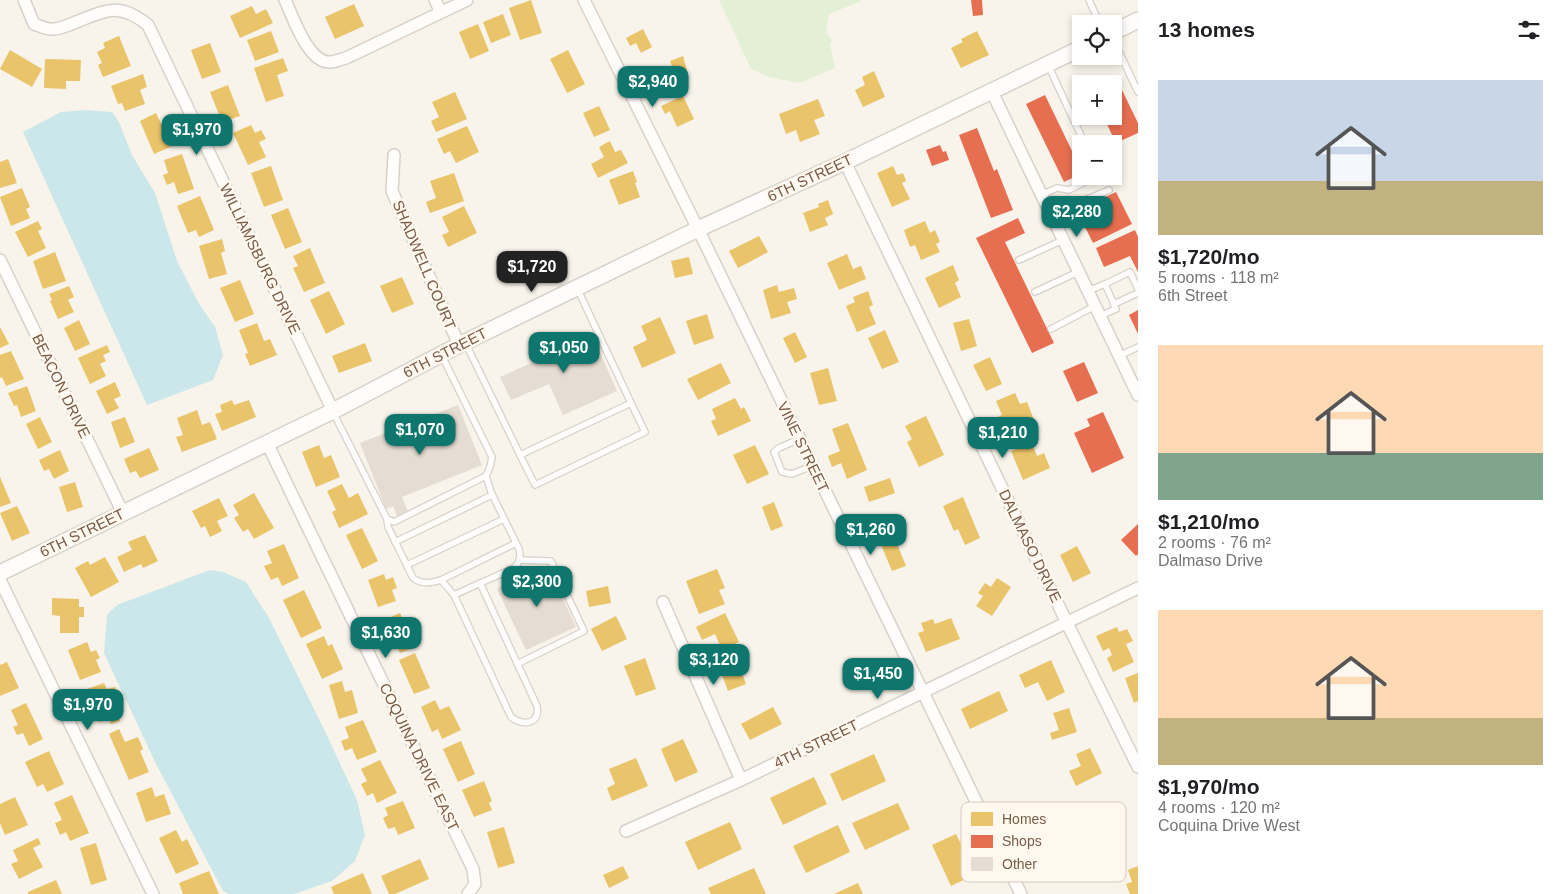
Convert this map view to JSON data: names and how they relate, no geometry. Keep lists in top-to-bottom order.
{
  "streets": {
    "street": [
      "6TH STREET",
      "WILLIAMSBURG DRIVE",
      "SHADWELL COURT",
      "BEACON DRIVE",
      "VINE STREET",
      "DALMASO DRIVE",
      "4TH STREET",
      "COQUINA DRIVE EAST"
    ]
  },
  "crossings": [
    ["6TH STREET", "WILLIAMSBURG DRIVE"],
    ["6TH STREET", "SHADWELL COURT"],
    ["6TH STREET", "BEACON DRIVE"],
    ["6TH STREET", "VINE STREET"],
    ["6TH STREET", "DALMASO DRIVE"],
    ["6TH STREET", "COQUINA DRIVE EAST"],
    ["VINE STREET", "4TH STREET"],
    ["DALMASO DRIVE", "4TH STREET"]
  ],
  "legend": ["Homes", "Shops", "Other"],
  "page": {
    "heading": "13 homes",
    "map_buttons": ["+", "−"],
    "list": [
      {
        "name": "$1,720/mo",
        "note": "5 rooms · 118 m² · 6th Street"
      },
      {
        "name": "$1,210/mo",
        "note": "2 rooms · 76 m² · Dalmaso Drive"
      },
      {
        "name": "$1,970/mo",
        "note": "4 rooms · 120 m² · Coquina Drive West"
      }
    ],
    "price": [
      "$2,940",
      "$1,970",
      "$2,280",
      "$1,720",
      "$1,050",
      "$1,070",
      "$1,210",
      "$1,260",
      "$2,300",
      "$1,630",
      "$3,120",
      "$1,450",
      "$1,970"
    ]
  }
}
